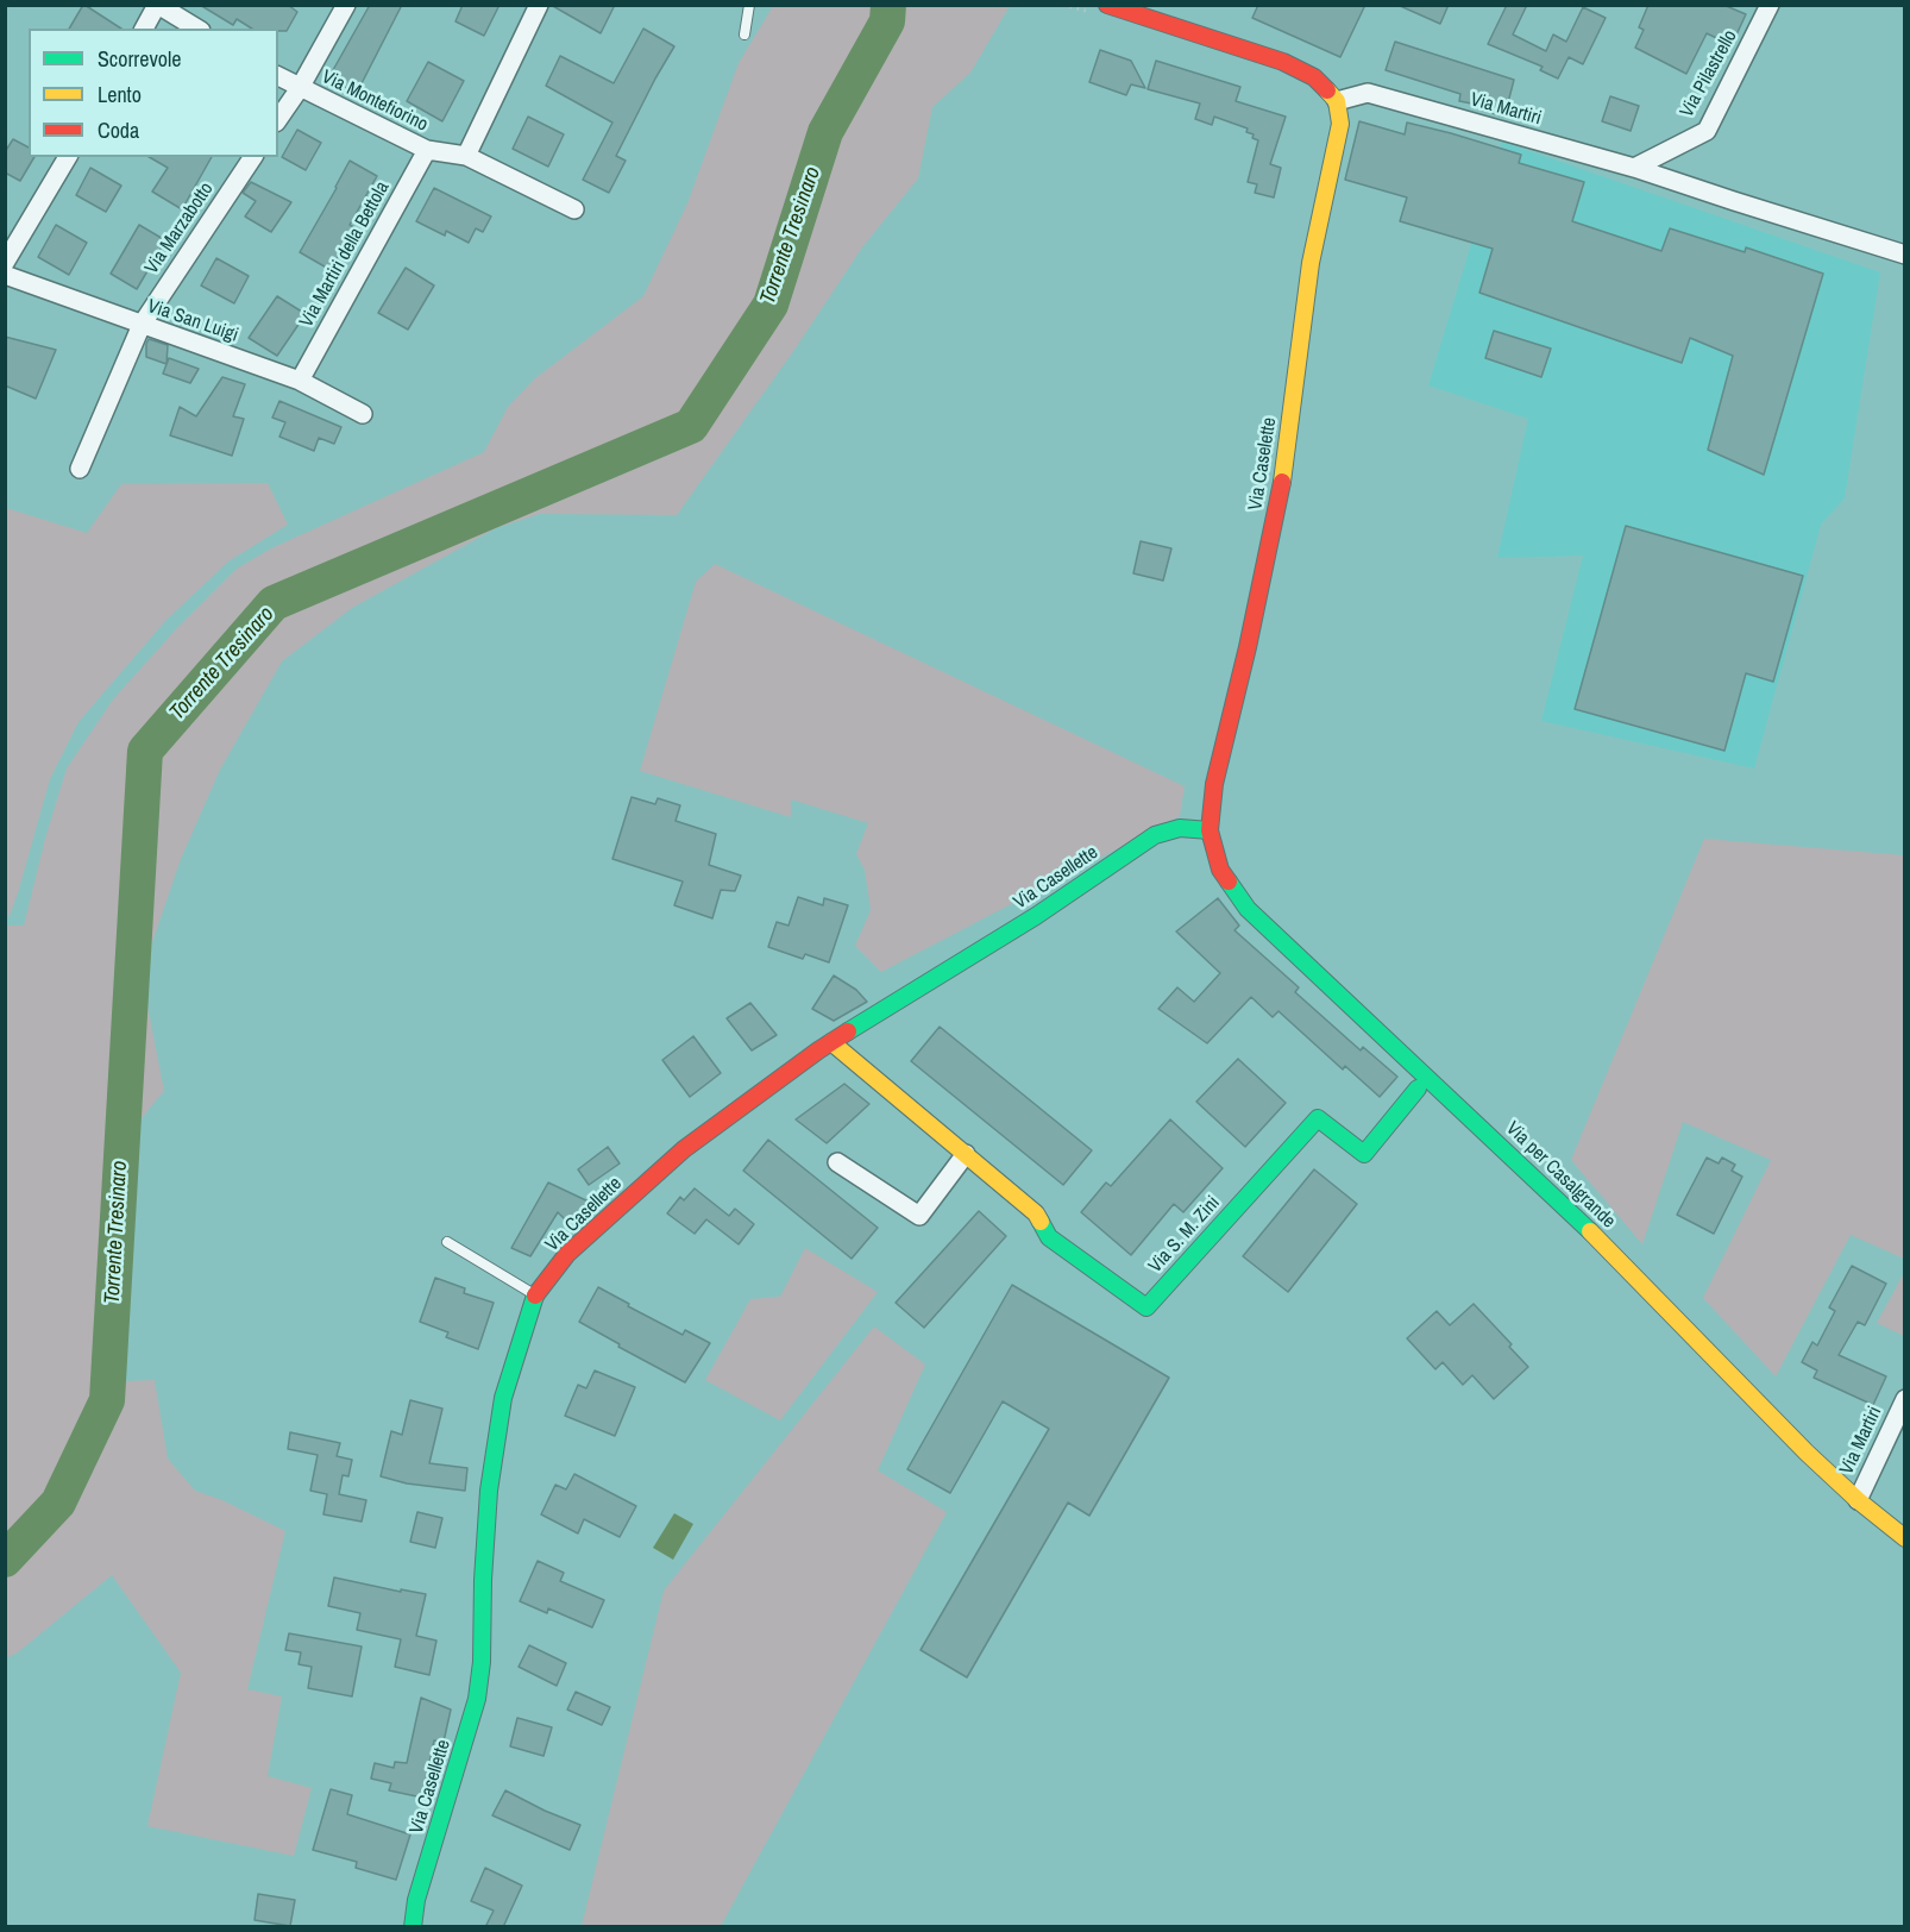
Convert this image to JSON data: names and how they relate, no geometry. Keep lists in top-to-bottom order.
{
  "streets": {
    "street": [
      "Via Pilastrello",
      "Via Montefiorino",
      "Via Martiri",
      "Via Marzabotto",
      "Via Martiri della Bettola",
      "Via San Luigi",
      "Via Caselette",
      "Via Casellette",
      "Via per Casalgrande",
      "Via S. M. Zini"
    ]
  },
  "crossings": [
    ["Via Pilastrello", "Via Martiri"],
    ["Via Montefiorino", "Via Martiri della Bettola"],
    ["Via Martiri", "Via Caselette"],
    ["Via Martiri", "Via per Casalgrande"],
    ["Via Marzabotto", "Via San Luigi"],
    ["Via Martiri della Bettola", "Via San Luigi"],
    ["Via Caselette", "Via Casellette"],
    ["Via Caselette", "Via per Casalgrande"],
    ["Via Casellette", "Via per Casalgrande"],
    ["Via Casellette", "Via S. M. Zini"]
  ],
  "water": ["Torrente Tresinaro"],
  "legend": ["Scorrevole", "Lento", "Coda"]
}
